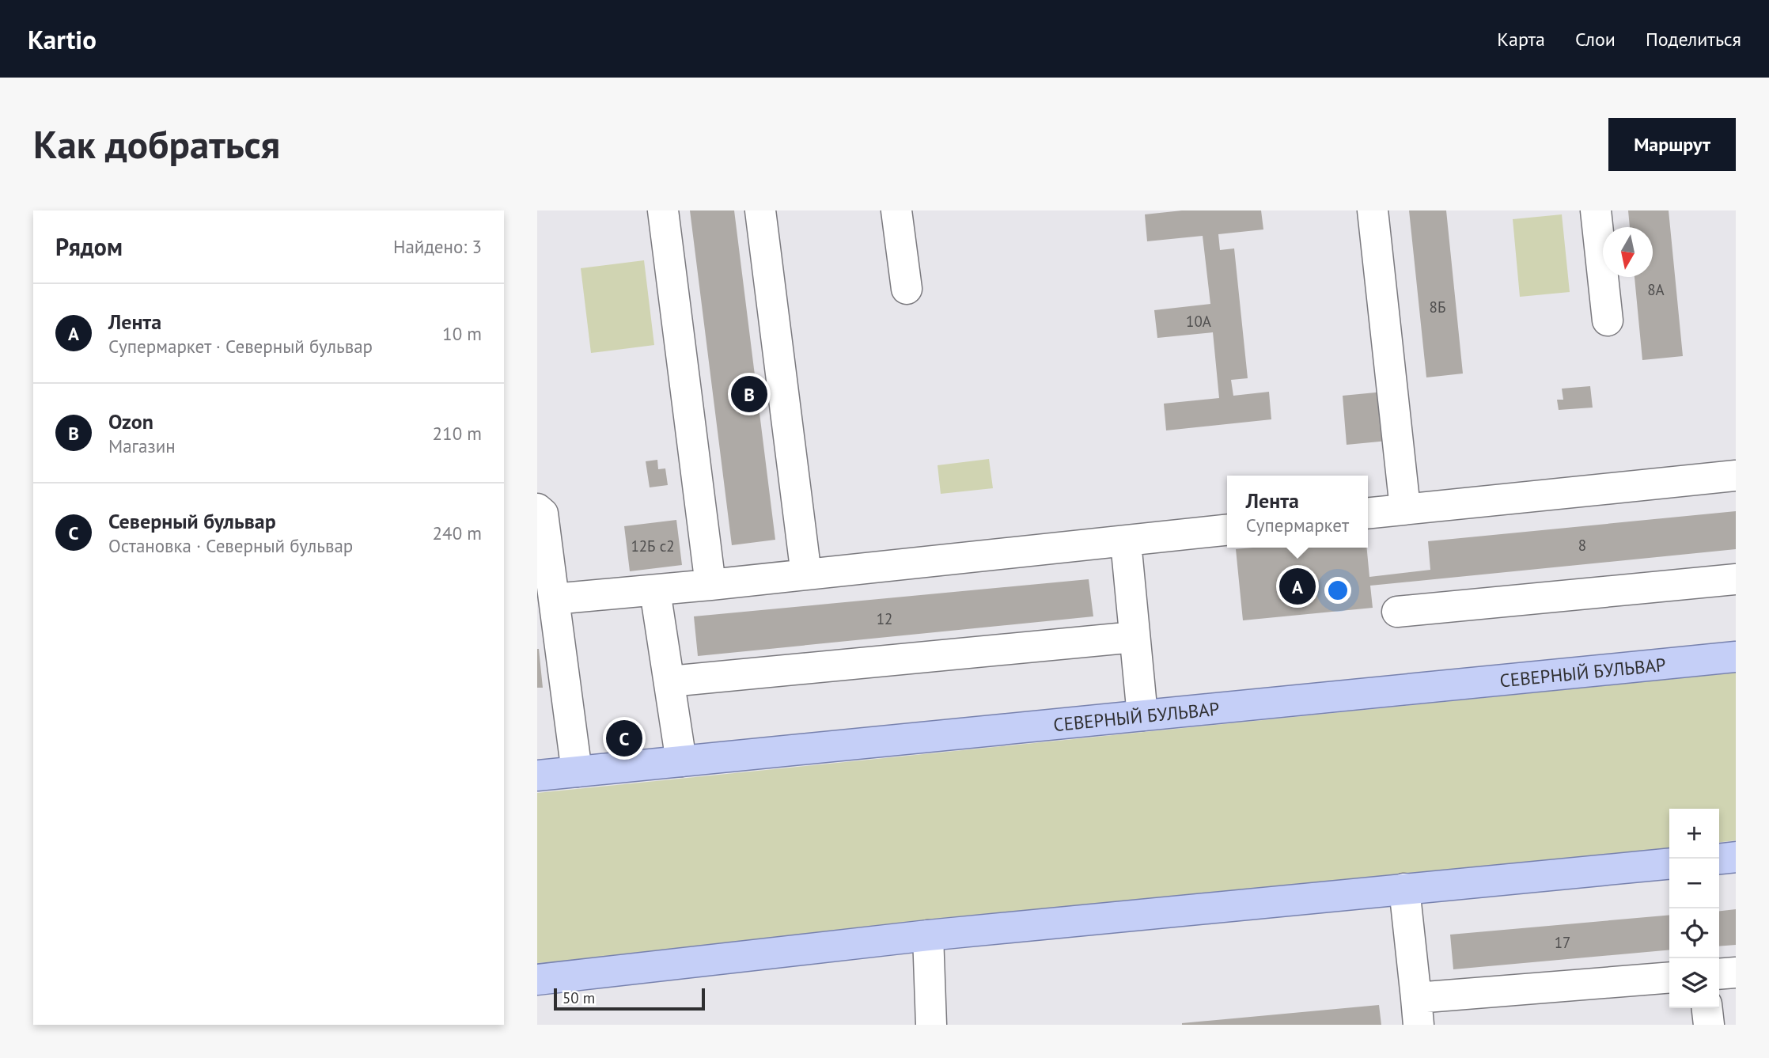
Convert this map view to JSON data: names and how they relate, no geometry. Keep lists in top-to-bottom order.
{
  "streets": {
    "main road": ["СЕВЕРНЫЙ БУЛЬВАР"]
  },
  "house_numbers": [
    "8А",
    "8Б",
    "10А",
    "8",
    "12Б с2",
    "12",
    "17"
  ],
  "scale_bar": "50 m",
  "north": "bottom",
  "page": {
    "header": "Kartio",
    "nav": ["Карта", "Слои", "Поделиться"],
    "buttons": "Маршрут",
    "title": "Как добраться",
    "heading": ["Рядом", "Найдено: 3"],
    "list": [
      {
        "mark": "A",
        "name": "Лента",
        "note": "Супермаркет · Северный бульвар",
        "value": "10 m"
      },
      {
        "mark": "B",
        "name": "Ozon",
        "note": "Магазин",
        "value": "210 m"
      },
      {
        "mark": "C",
        "name": "Северный бульвар",
        "note": "Остановка · Северный бульвар",
        "value": "240 m"
      }
    ],
    "pins": ["B", "A", "C"],
    "popup": ["Лента", "Супермаркет"],
    "map_buttons": ["+", "−"],
    "scale": "50 m"
  }
}
